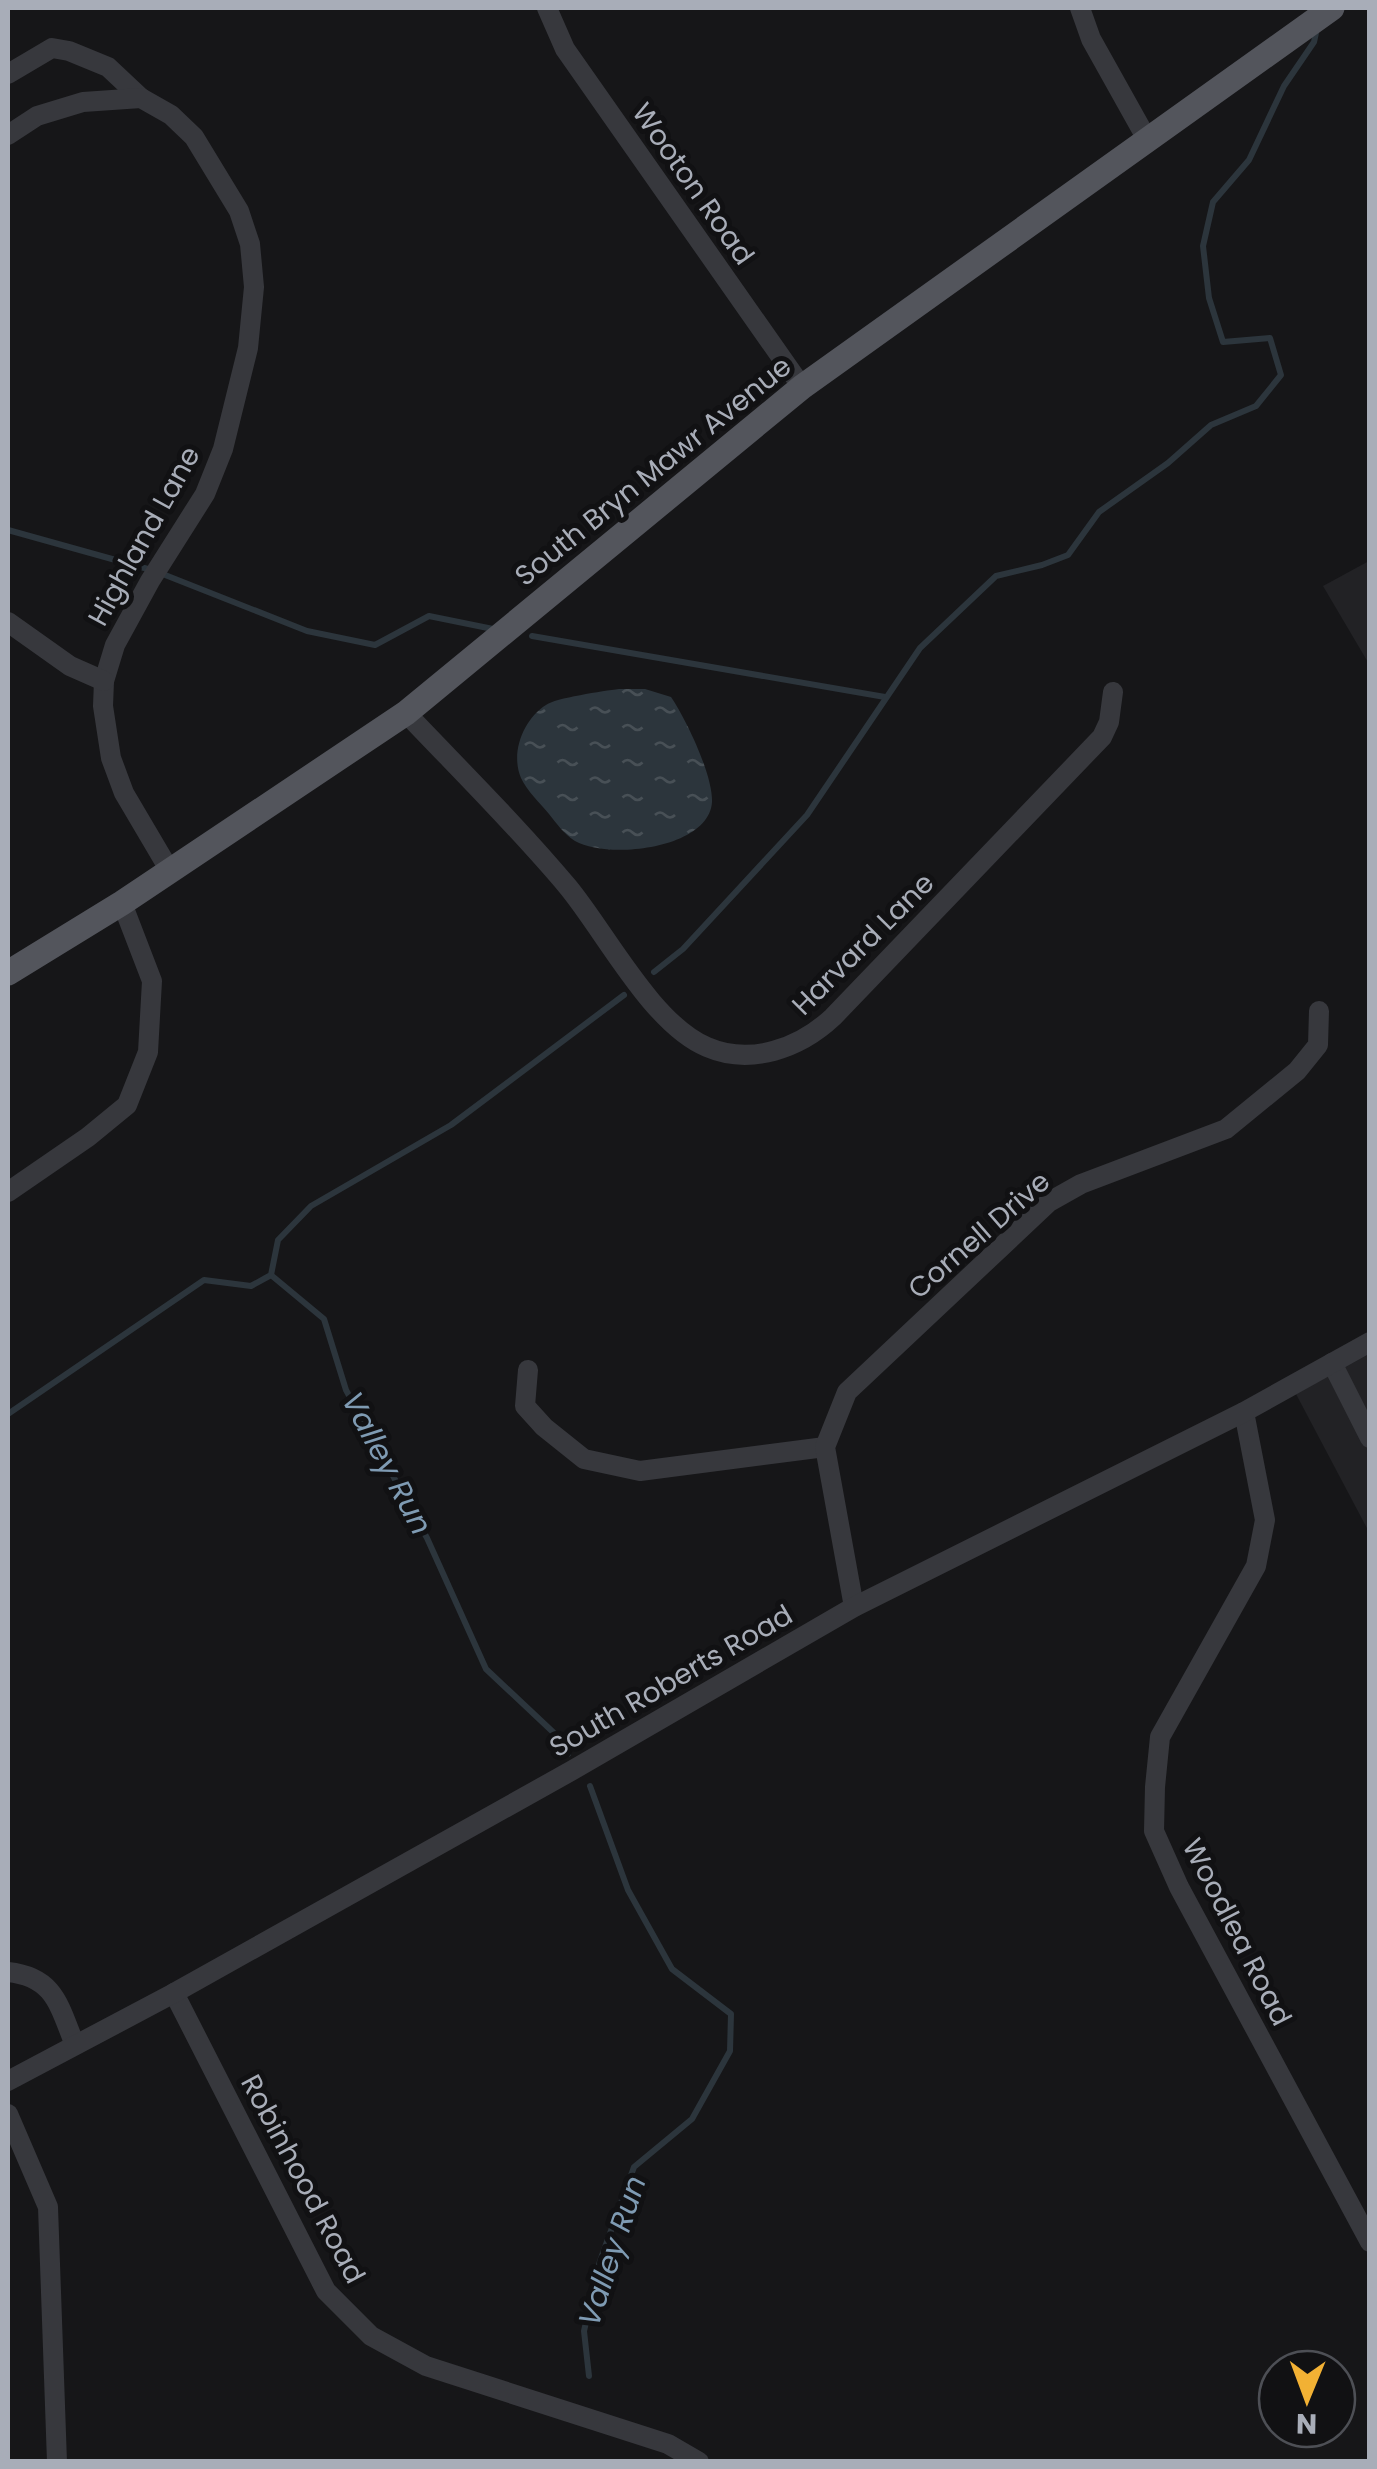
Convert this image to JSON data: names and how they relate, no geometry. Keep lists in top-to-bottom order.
{
  "streets": {
    "main road": ["South Bryn Mawr Avenue"],
    "street": [
      "Wooton Road",
      "Highland Lane",
      "Harvard Lane",
      "Cornell Drive",
      "South Roberts Road",
      "Woodlea Road",
      "Robinhood Road"
    ]
  },
  "crossings": [
    ["Wooton Road", "South Bryn Mawr Avenue"],
    ["South Bryn Mawr Avenue", "Highland Lane"],
    ["South Bryn Mawr Avenue", "Harvard Lane"],
    ["South Roberts Road", "Woodlea Road"],
    ["South Roberts Road", "Robinhood Road"]
  ],
  "water": ["Valley Run"],
  "north": "bottom"
}
